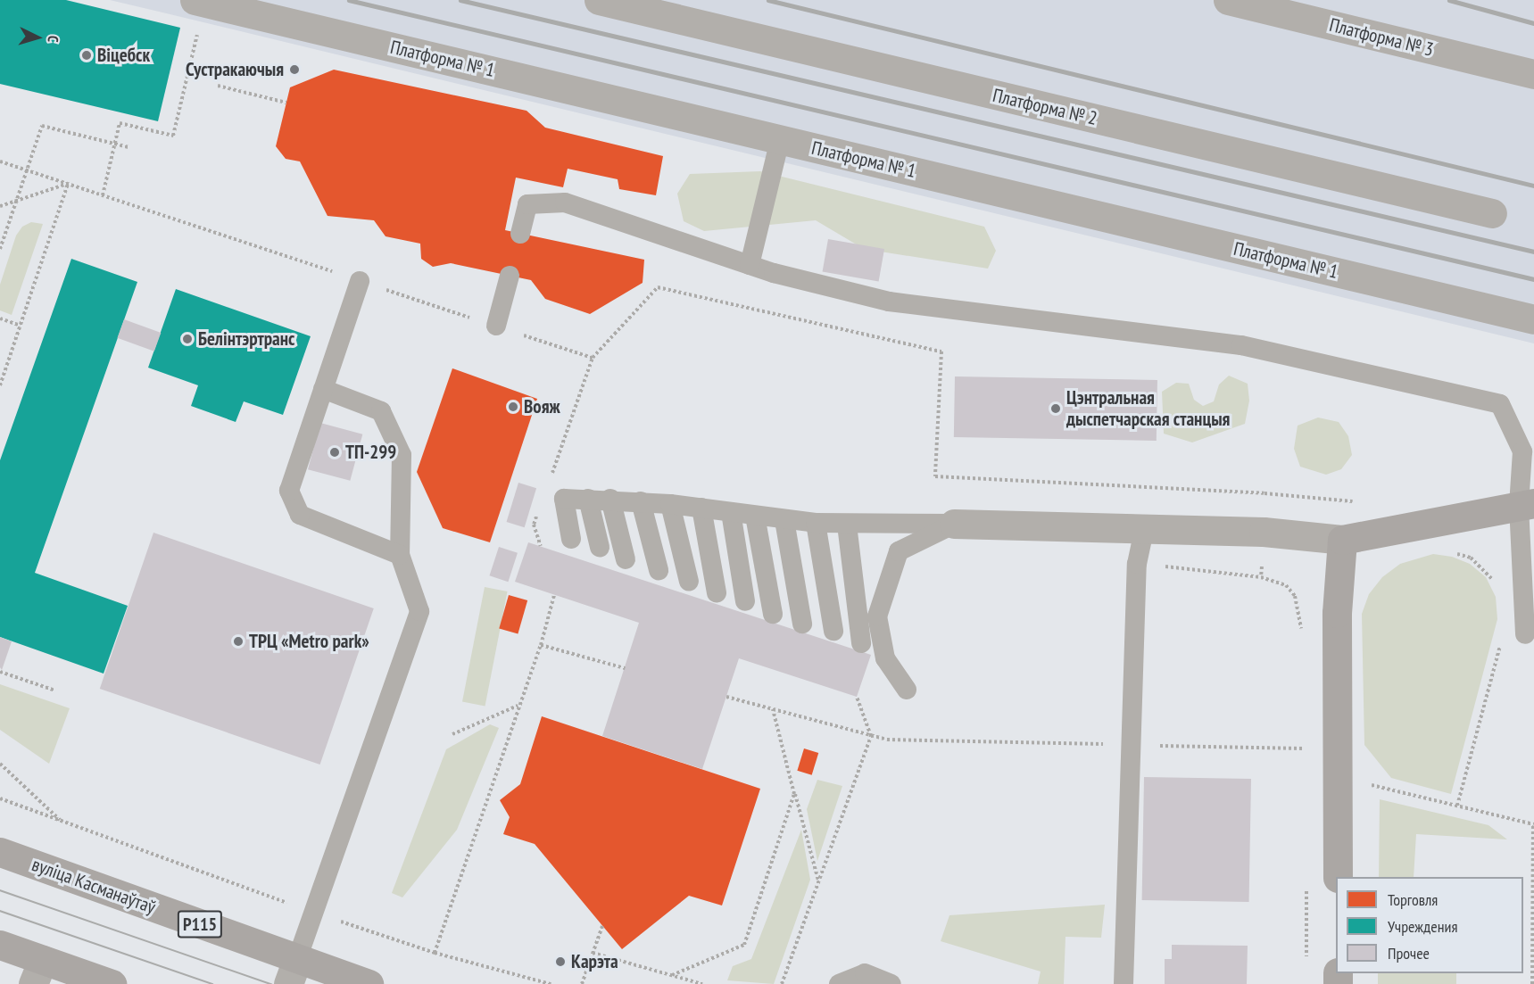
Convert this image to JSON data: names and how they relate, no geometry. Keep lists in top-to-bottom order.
{
  "streets": {
    "main road": ["вуліца Касманаўтаў", "Р115"],
    "street": ["Платформа № 3", "Платформа № 1", "Платформа № 2"]
  },
  "places": [
    "Віцебск",
    "Сустракаючыя",
    "Белінтэртранс",
    "Вояж",
    "Цэнтральная дыспетчарская станцыя",
    "ТП-299",
    "ТРЦ «Metro park»",
    "Карэта"
  ],
  "legend": ["Торговля", "Учреждения", "Прочее"],
  "north": "right"
}
